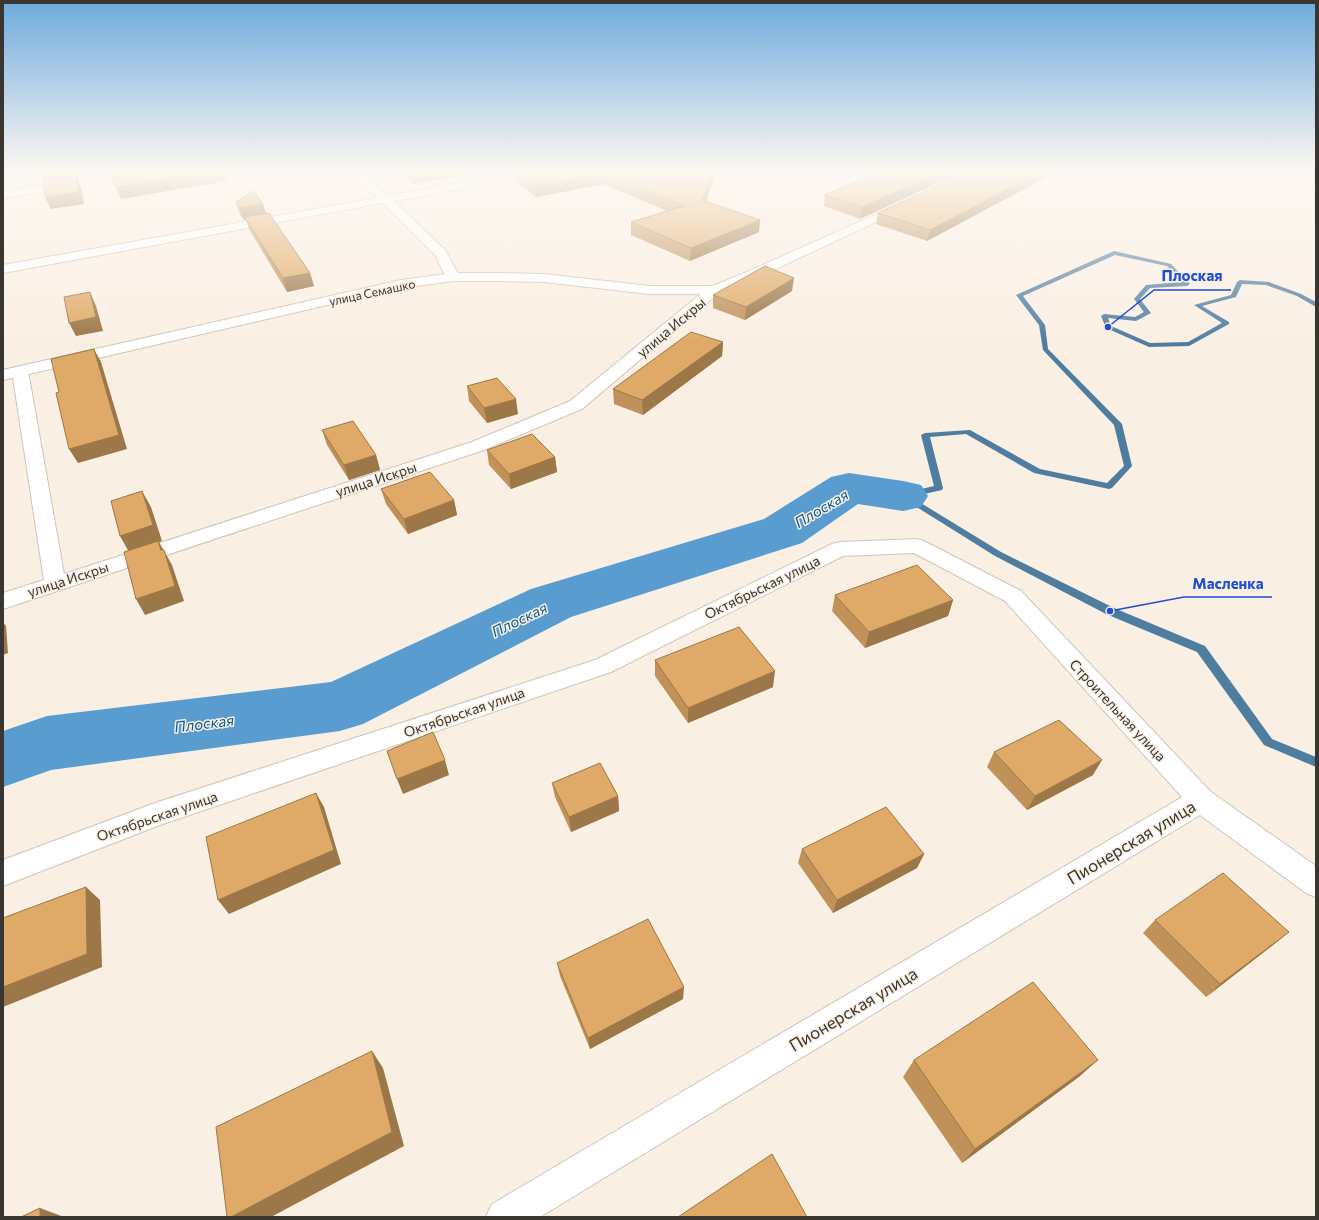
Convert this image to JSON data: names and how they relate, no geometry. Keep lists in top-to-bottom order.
{
  "streets": {
    "street": [
      "улица Семашко",
      "улица Искры",
      "Октябрьская улица",
      "Строительная улица",
      "Пионерская улица"
    ]
  },
  "crossings": [
    ["улица Семашко", "улица Искры"],
    ["Октябрьская улица", "Строительная улица"],
    ["Строительная улица", "Пионерская улица"]
  ],
  "water": ["Плоская"],
  "places": ["Плоская", "Масленка"]
}
